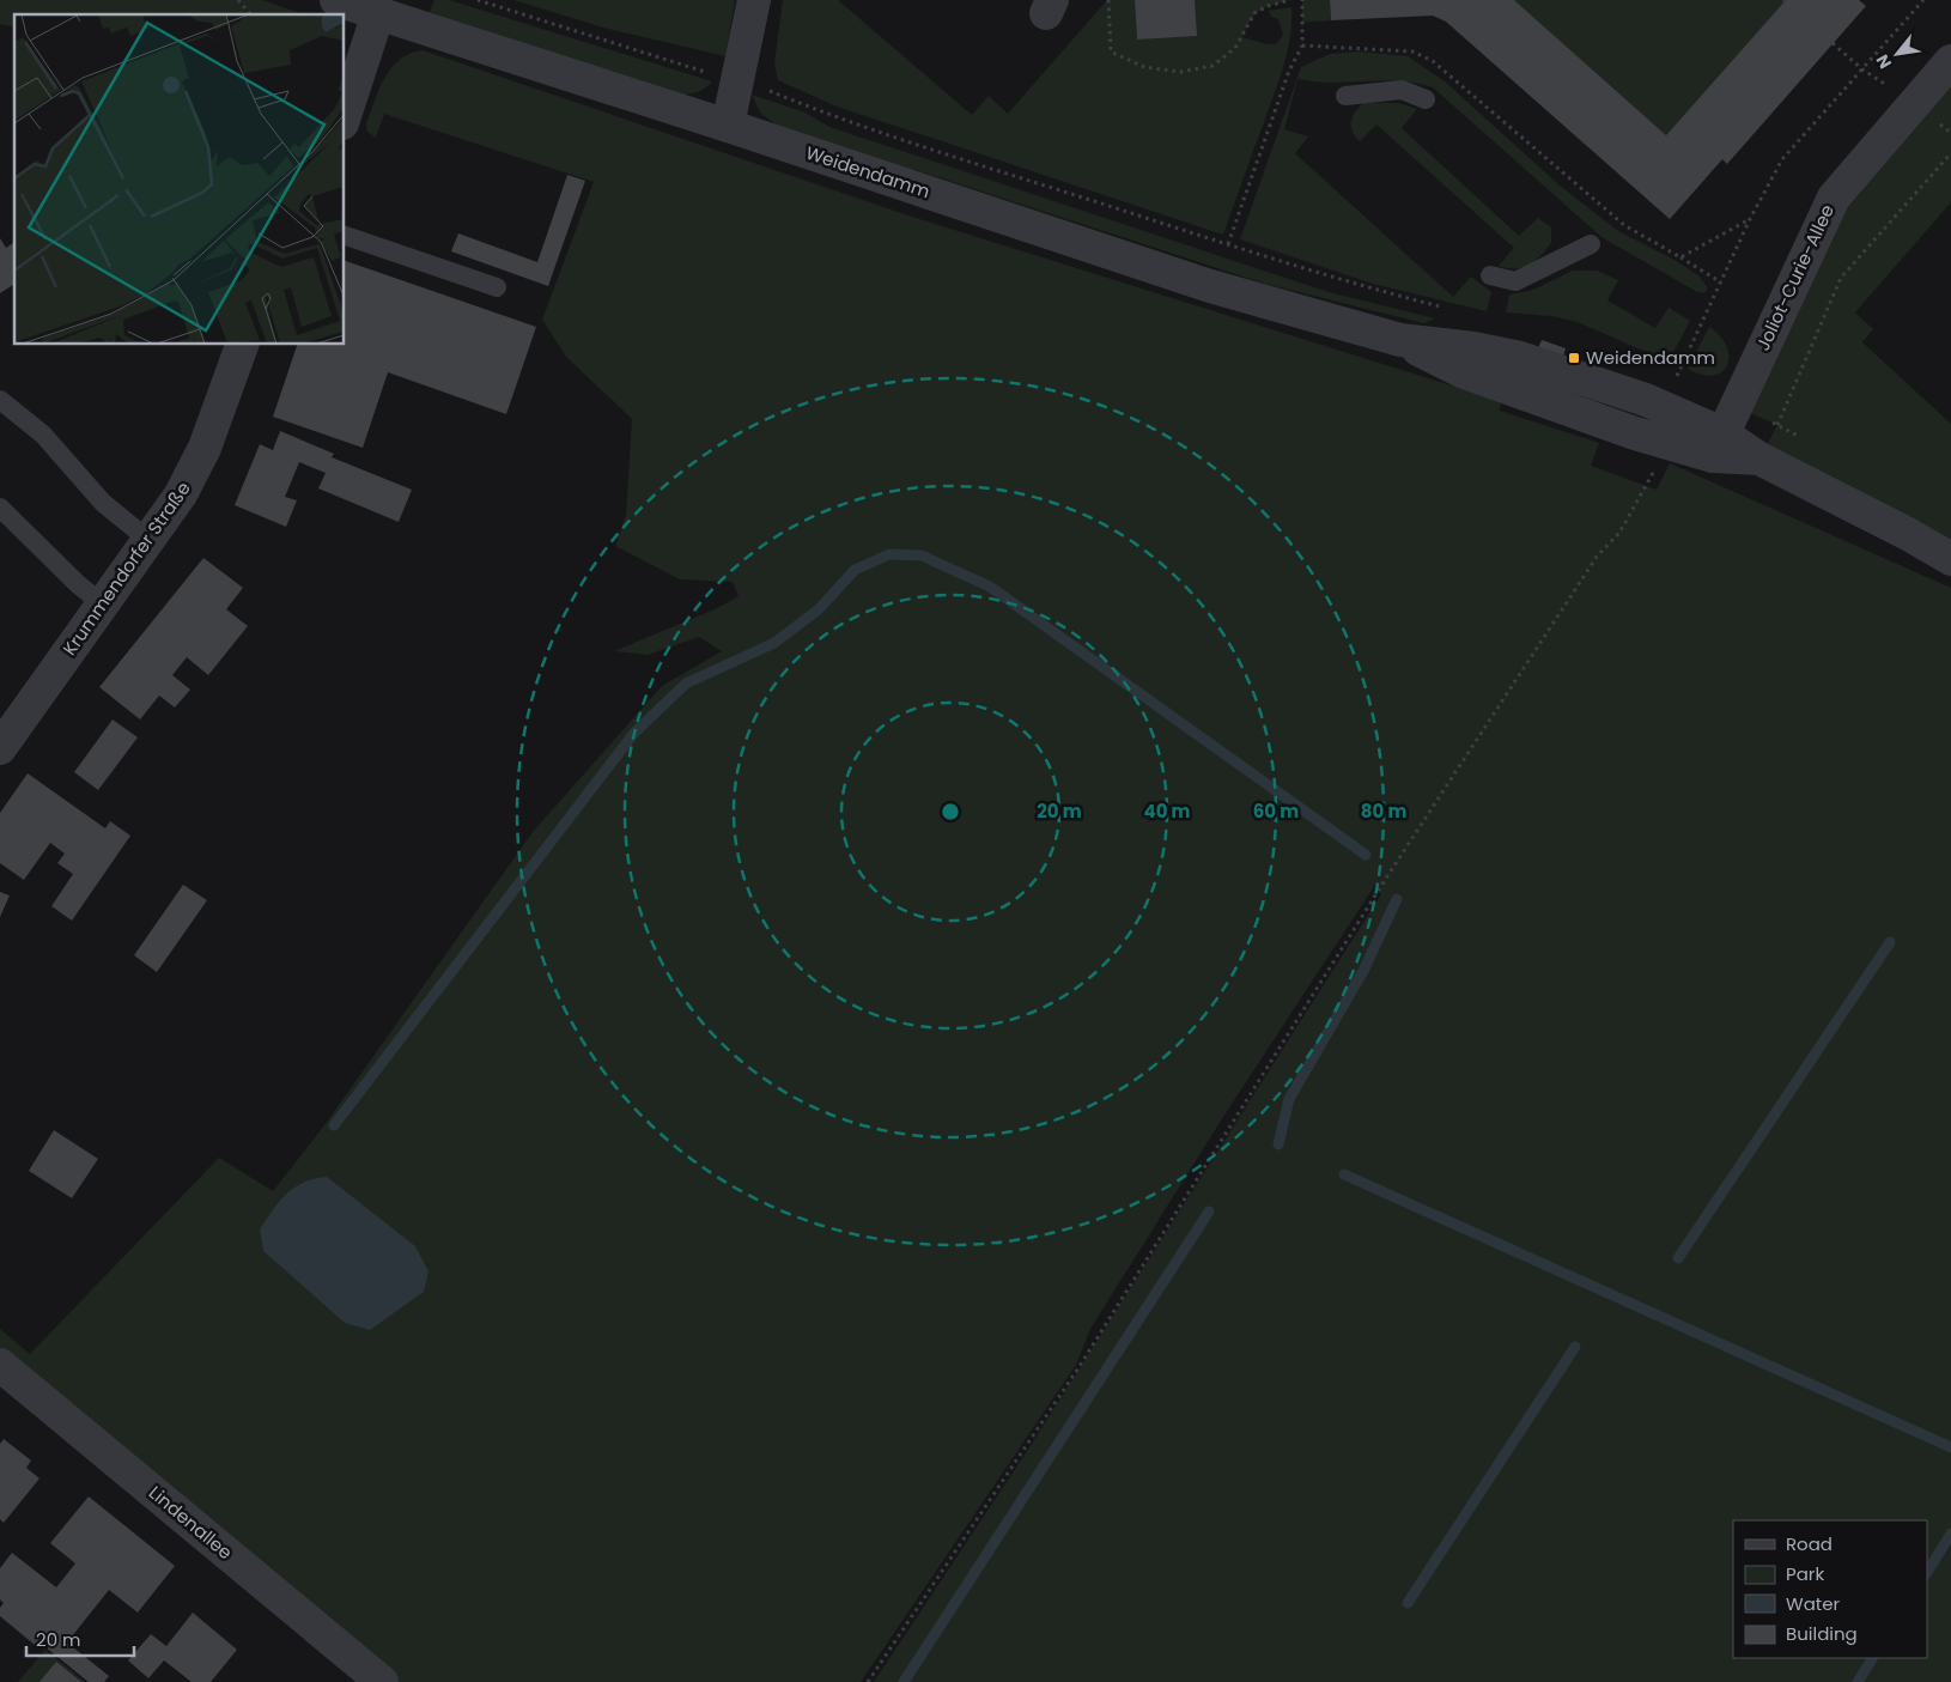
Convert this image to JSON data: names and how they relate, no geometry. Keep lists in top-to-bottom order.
{
  "streets": {
    "street": [
      "Weidendamm",
      "Joliot-Curie-Allee",
      "Krummendorfer Straße",
      "Lindenallee"
    ]
  },
  "crossings": [
    ["Weidendamm", "Joliot-Curie-Allee"]
  ],
  "places": {
    "transit": ["Weidendamm"]
  },
  "legend": [
    "Road",
    "Park",
    "Water",
    "Building"
  ],
  "scale_bar": "20 m",
  "north": "bottom left",
  "rings": [
    "20 m",
    "40 m",
    "60 m",
    "80 m"
  ]
}
